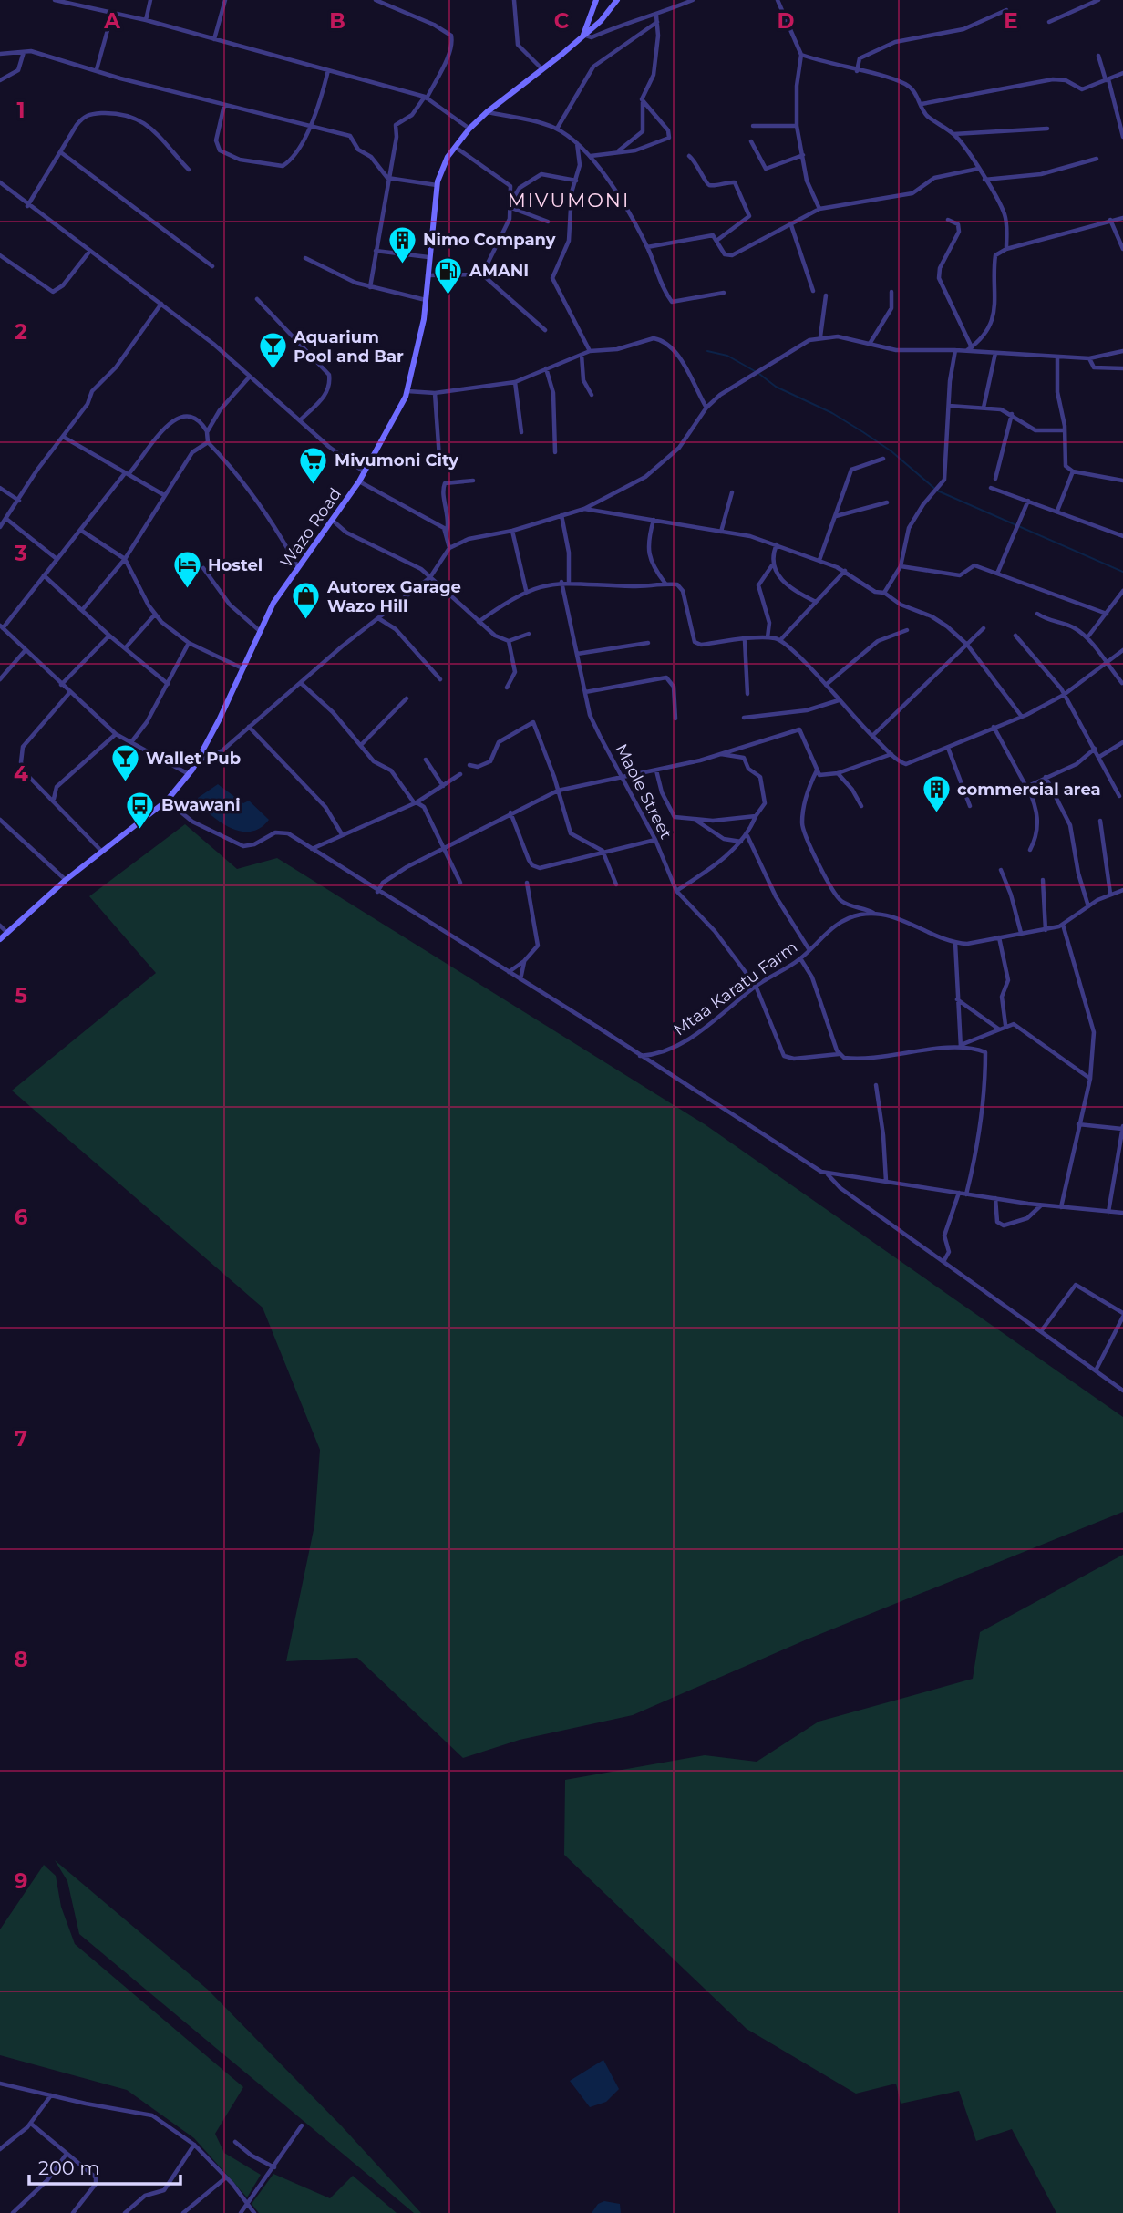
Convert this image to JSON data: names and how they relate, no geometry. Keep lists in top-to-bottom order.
{
  "streets": {
    "main road": ["Wazo Road"],
    "street": ["Maole Street", "Mtaa Karatu Farm"]
  },
  "crossings": [
    ["Maole Street", "Mtaa Karatu Farm"]
  ],
  "districts": ["MIVUMONI"],
  "places": {
    "building": ["Nimo Company", "commercial area"],
    "fuel station": ["AMANI"],
    "bar": ["Aquarium Pool and Bar", "Wallet Pub"],
    "supermarket": ["Mivumoni City"],
    "hotel": ["Hostel"],
    "shop": ["Autorex Garage Wazo Hill"],
    "bus stop": ["Bwawani"]
  },
  "scale_bar": "200 m",
  "grid": {
    "columns": [
      "A",
      "B",
      "C",
      "D",
      "E"
    ],
    "rows": [
      "1",
      "2",
      "3",
      "4",
      "5",
      "6",
      "7",
      "8",
      "9"
    ]
  }
}
